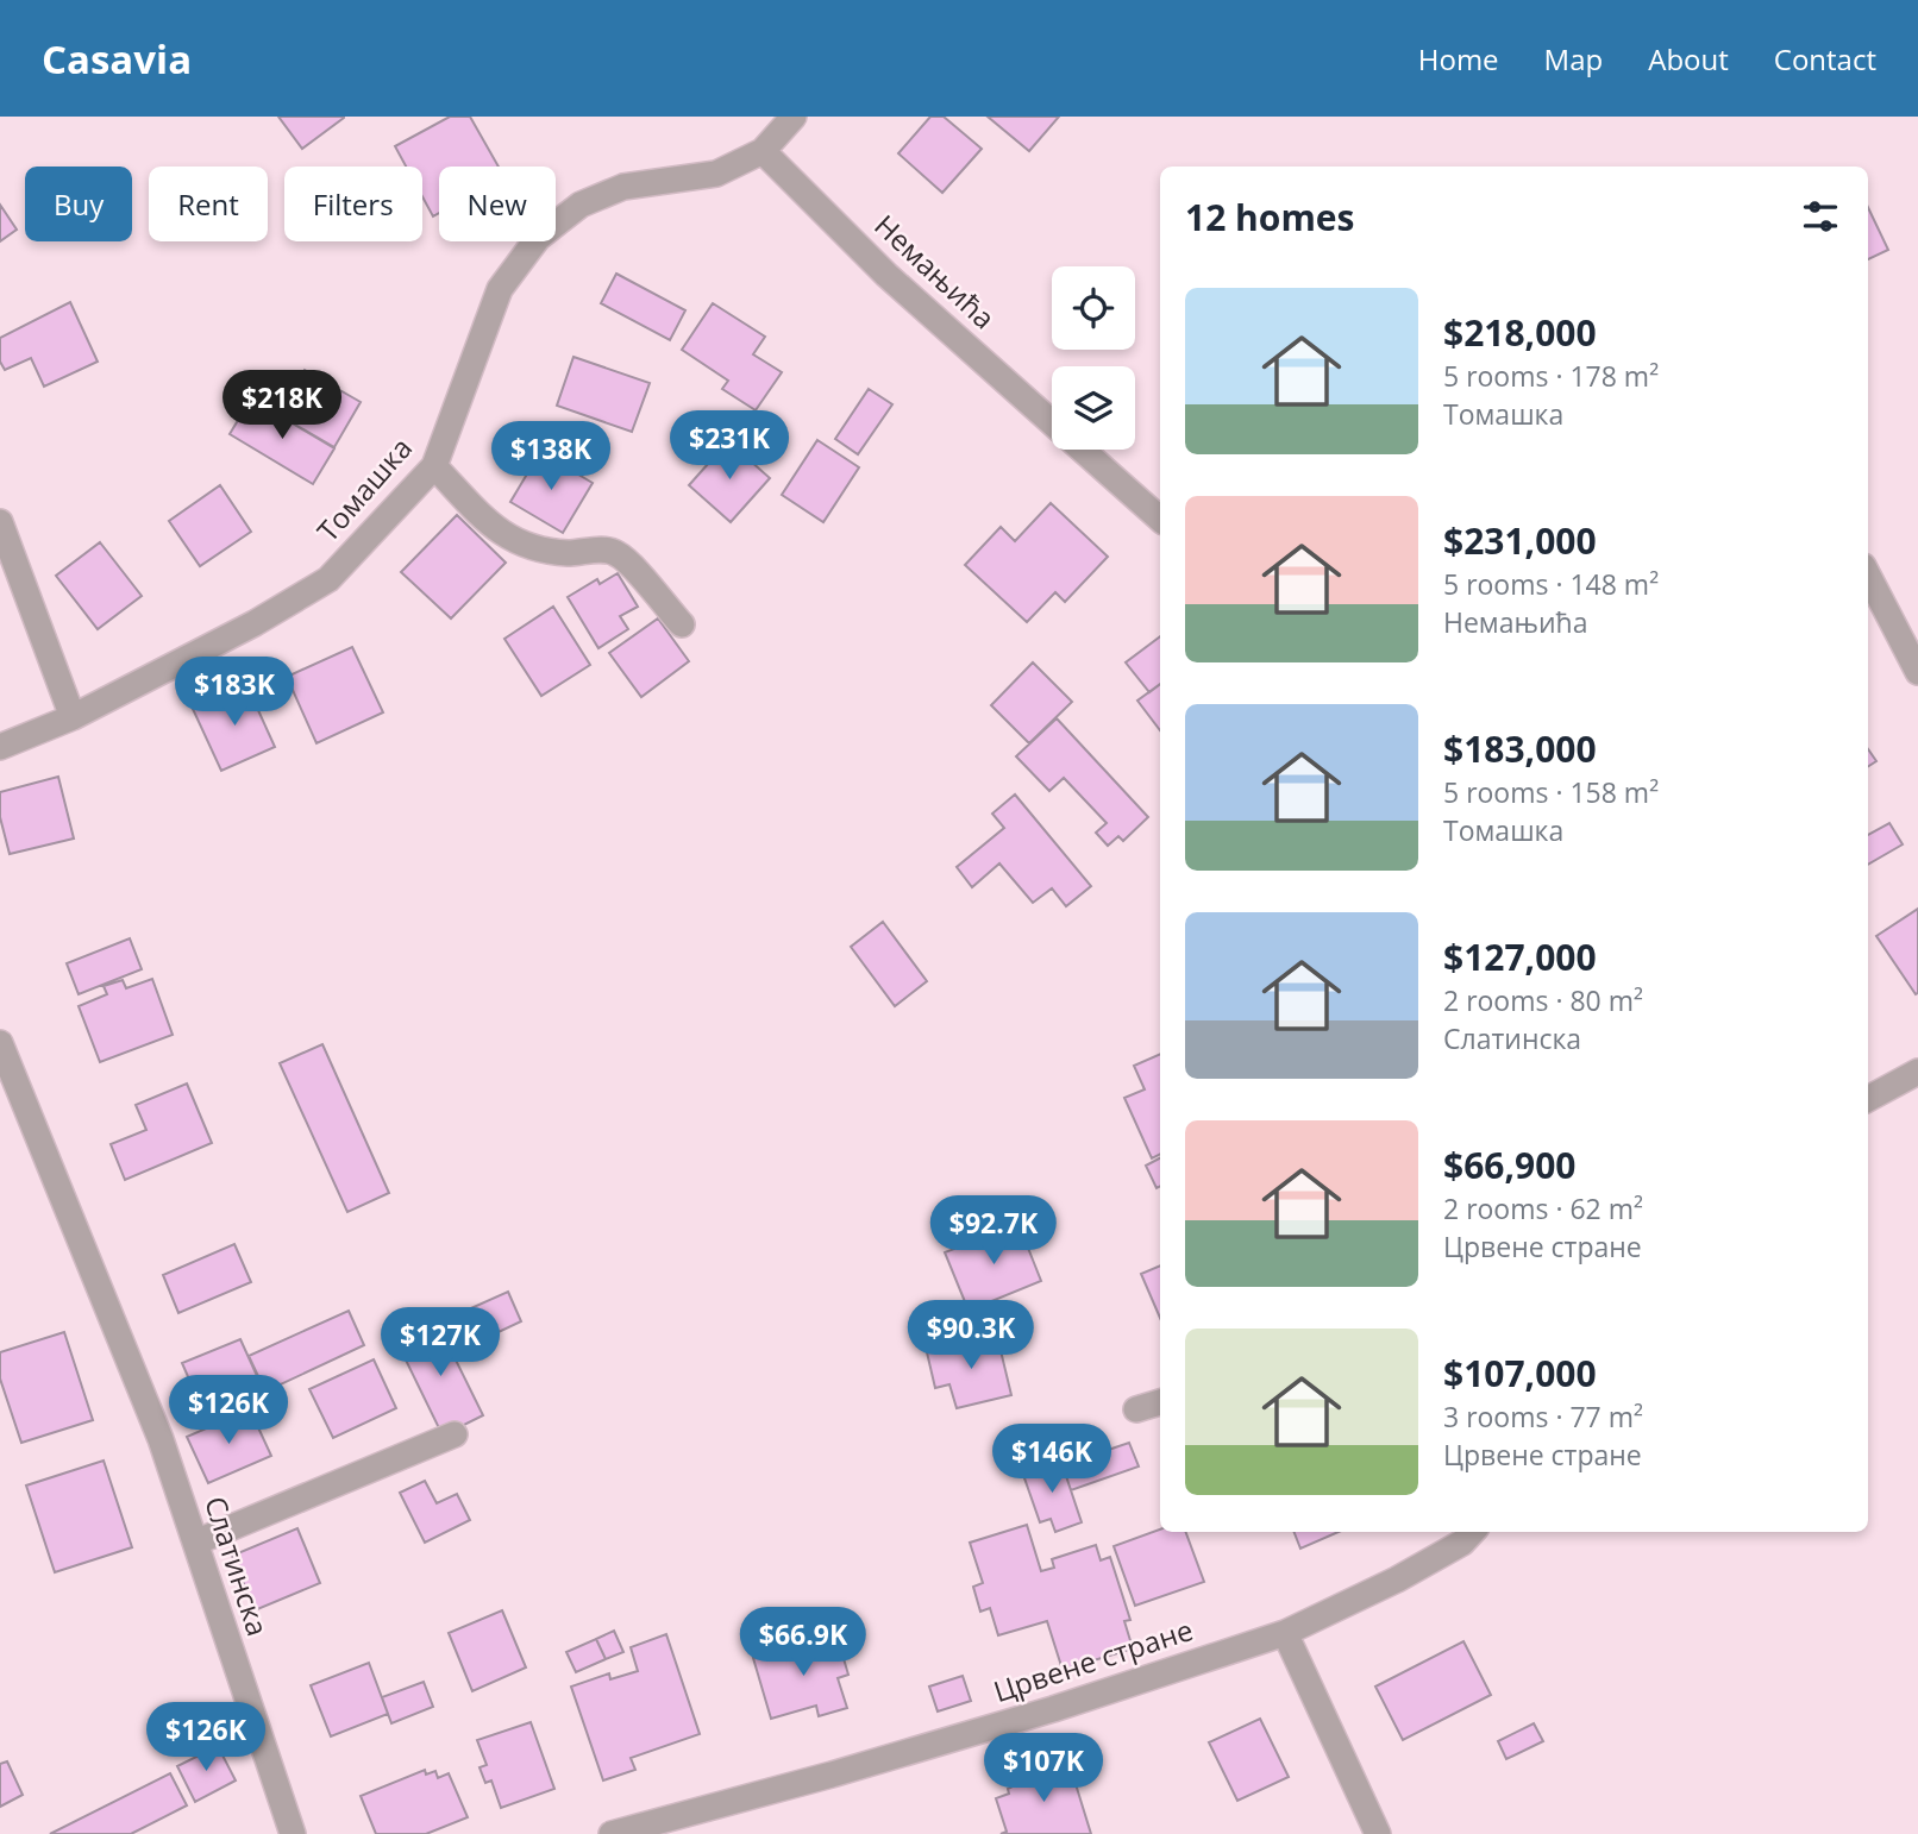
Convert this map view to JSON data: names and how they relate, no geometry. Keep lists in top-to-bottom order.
{
  "streets": {
    "street": [
      "Немањића",
      "Томашка",
      "Слатинска",
      "Црвене стране"
    ]
  },
  "crossings": [
    ["Немањића", "Томашка"]
  ],
  "page": {
    "header": "Casavia",
    "nav": [
      "Home",
      "Map",
      "About",
      "Contact"
    ],
    "chip": [
      "Buy",
      "Rent",
      "Filters",
      "New"
    ],
    "heading": "12 homes",
    "list": [
      {
        "name": "$218,000",
        "note": "5 rooms · 178 m² · Томашка"
      },
      {
        "name": "$231,000",
        "note": "5 rooms · 148 m² · Немањића"
      },
      {
        "name": "$183,000",
        "note": "5 rooms · 158 m² · Томашка"
      },
      {
        "name": "$127,000",
        "note": "2 rooms · 80 m² · Слатинска"
      },
      {
        "name": "$66,900",
        "note": "2 rooms · 62 m² · Црвене стране"
      },
      {
        "name": "$107,000",
        "note": "3 rooms · 77 m² · Црвене стране"
      }
    ],
    "price": [
      "$218K",
      "$231K",
      "$138K",
      "$183K",
      "$92.7K",
      "$90.3K",
      "$127K",
      "$126K",
      "$146K",
      "$66.9K",
      "$126K",
      "$107K"
    ]
  }
}
